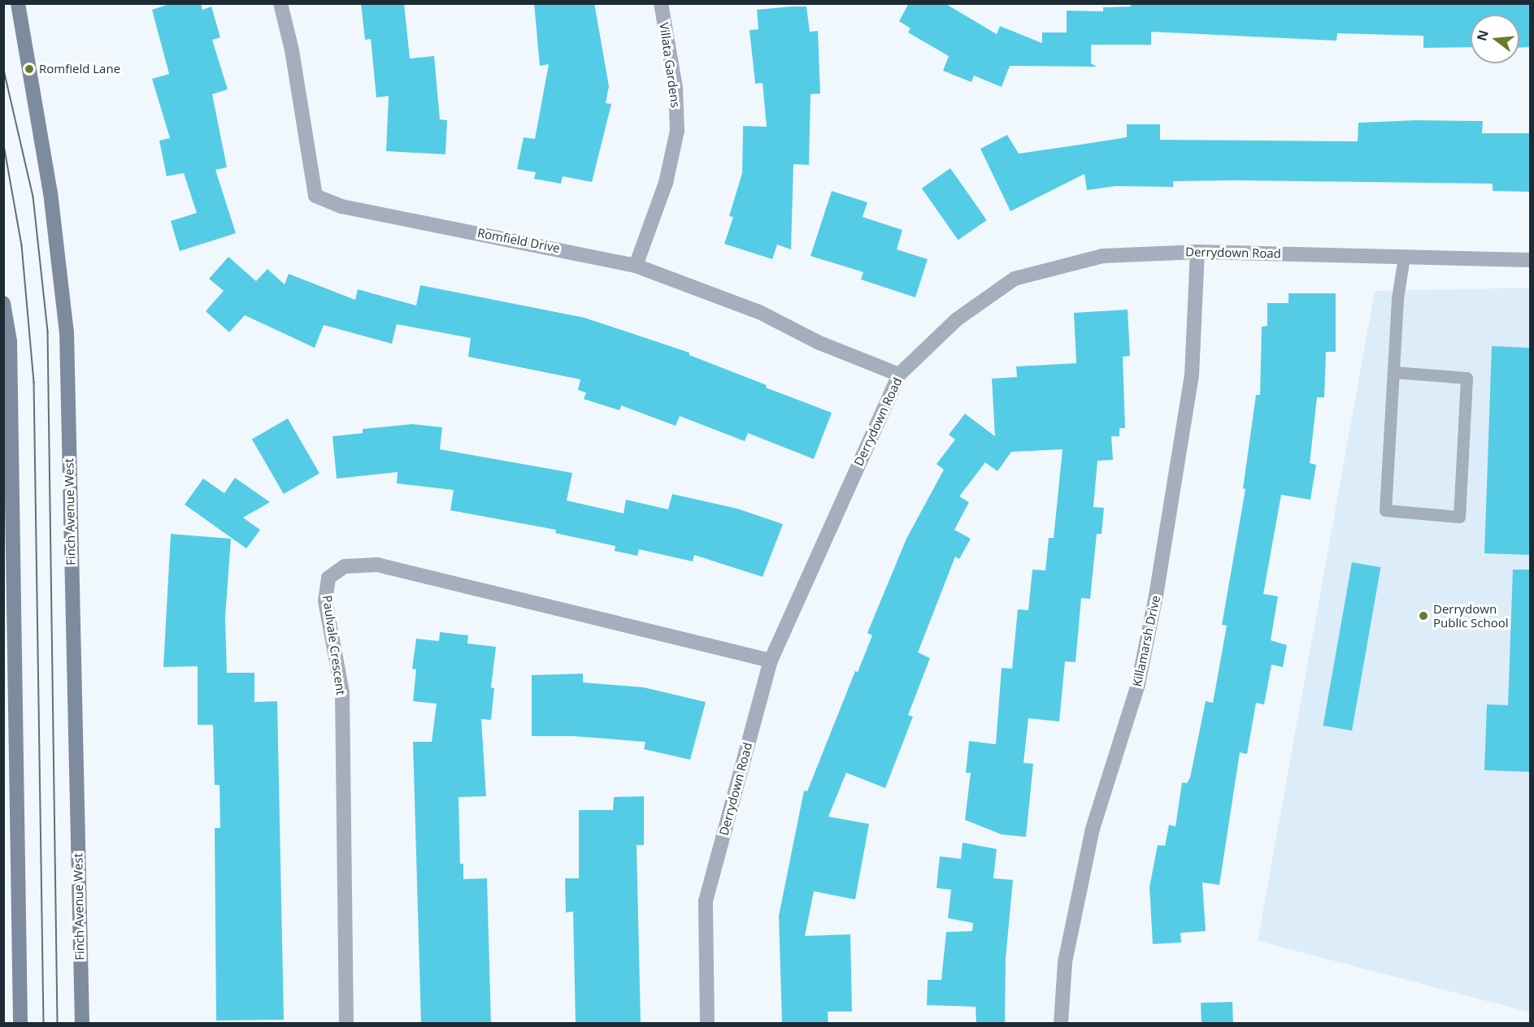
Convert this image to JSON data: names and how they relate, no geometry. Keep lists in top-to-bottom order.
{
  "streets": {
    "main road": ["Finch Avenue West"],
    "street": [
      "Villata Gardens",
      "Romfield Drive",
      "Derrydown Road",
      "Killamarsh Drive",
      "Paulvale Crescent"
    ]
  },
  "crossings": [
    ["Villata Gardens", "Romfield Drive"],
    ["Romfield Drive", "Derrydown Road"],
    ["Derrydown Road", "Killamarsh Drive"],
    ["Derrydown Road", "Paulvale Crescent"]
  ],
  "places": ["Romfield Lane", "Derrydown Public School"],
  "north": "left"
}
